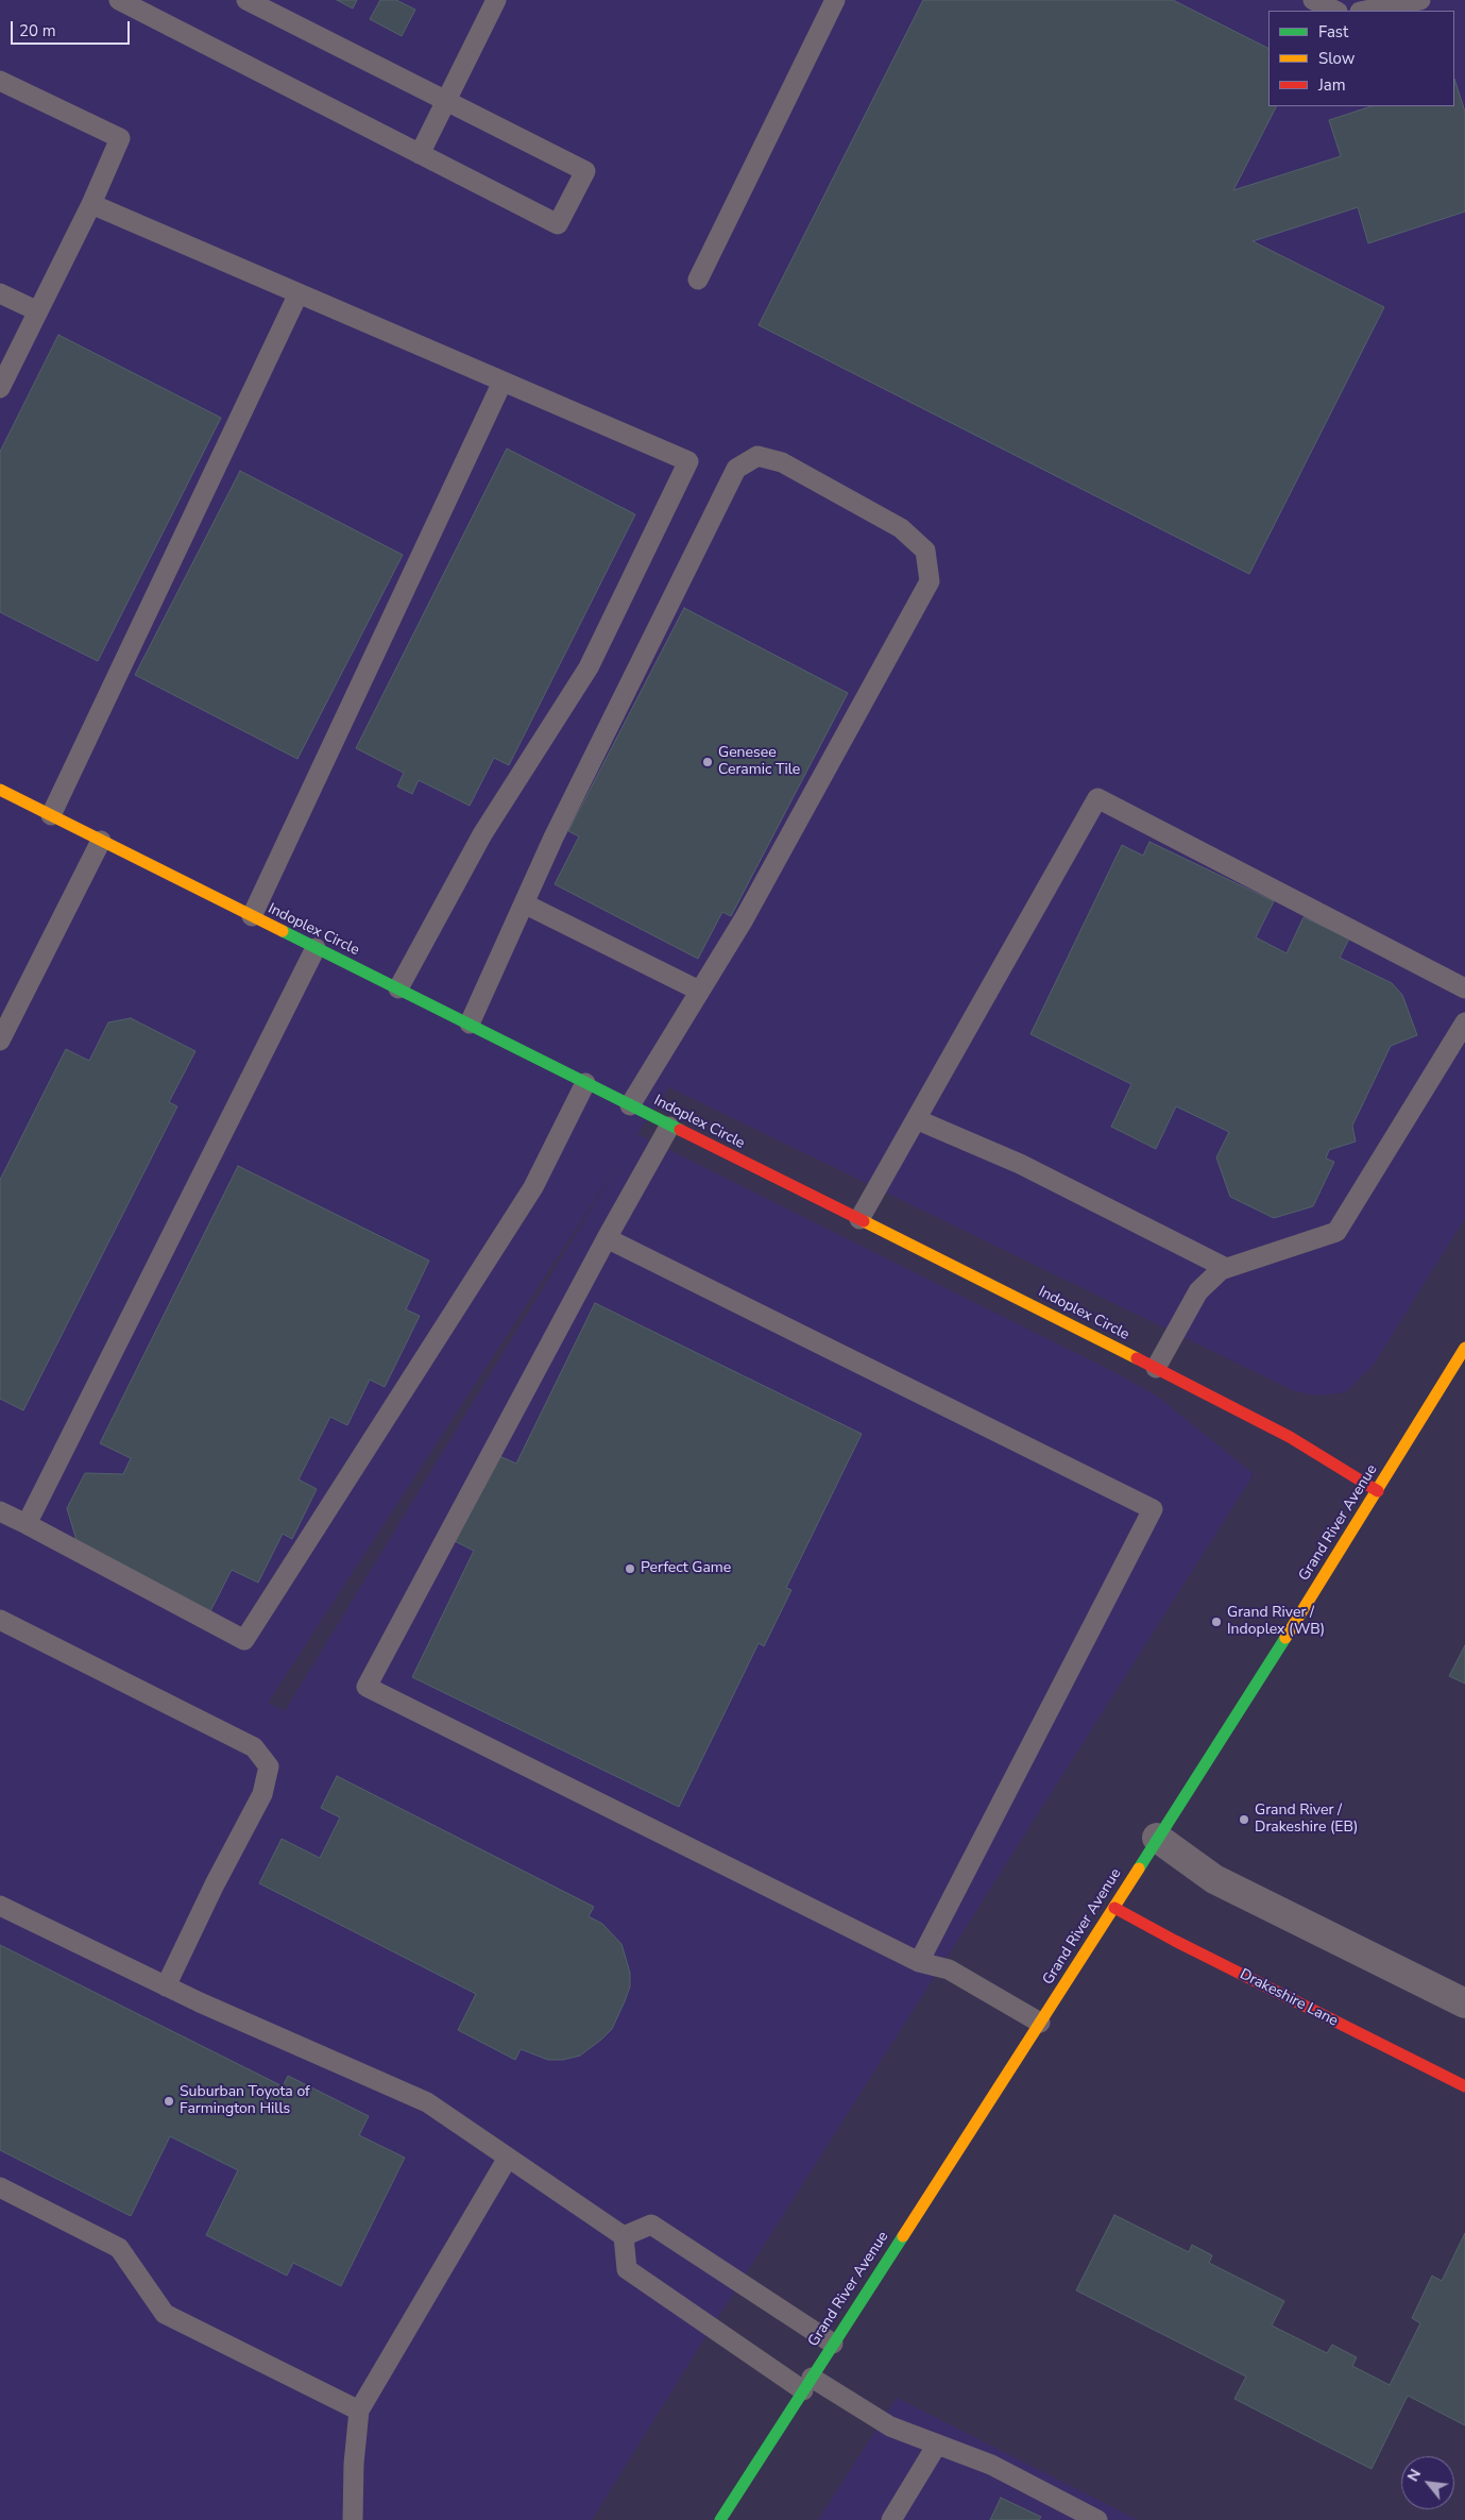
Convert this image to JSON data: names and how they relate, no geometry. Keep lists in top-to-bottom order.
{
  "streets": {
    "street": ["Indoplex Circle", "Grand River Avenue", "Drakeshire Lane"]
  },
  "crossings": [
    ["Indoplex Circle", "Grand River Avenue"],
    ["Grand River Avenue", "Drakeshire Lane"]
  ],
  "places": [
    "Genesee Ceramic Tile",
    "Perfect Game",
    "Grand River / Indoplex (WB)",
    "Grand River / Drakeshire (EB)",
    "Suburban Toyota of Farmington Hills"
  ],
  "legend": ["Fast", "Slow", "Jam"],
  "scale_bar": "20 m",
  "north": "top left"
}
